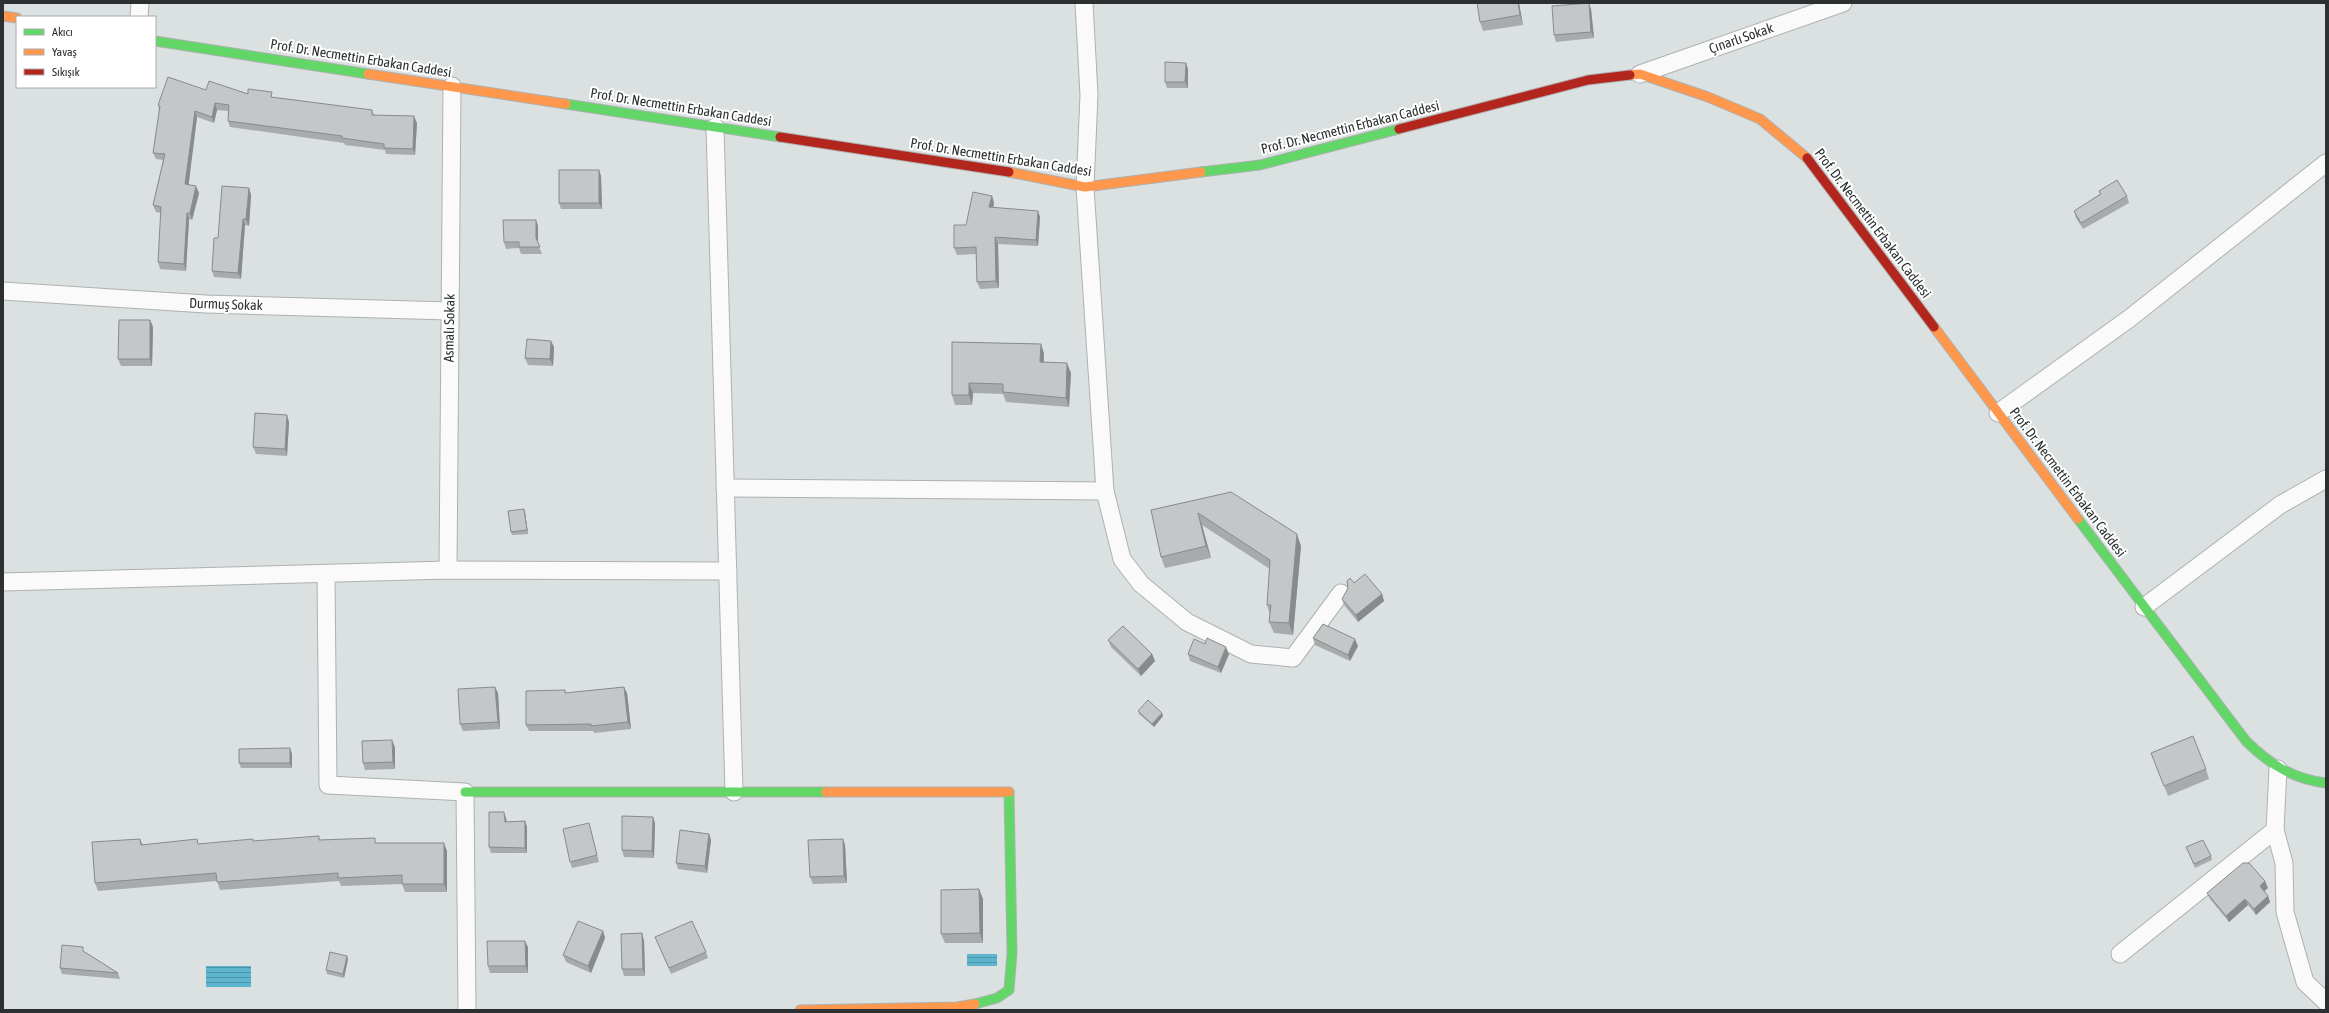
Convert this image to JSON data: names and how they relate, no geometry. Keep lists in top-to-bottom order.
{
  "streets": {
    "street": [
      "Çınarlı Sokak",
      "Prof. Dr. Necmettin Erbakan Caddesi",
      "Durmuş Sokak",
      "Asmalı Sokak"
    ]
  },
  "crossings": [
    ["Çınarlı Sokak", "Prof. Dr. Necmettin Erbakan Caddesi"],
    ["Prof. Dr. Necmettin Erbakan Caddesi", "Asmalı Sokak"],
    ["Durmuş Sokak", "Asmalı Sokak"]
  ],
  "legend": ["Akıcı", "Yavaş", "Sıkışık"]
}
